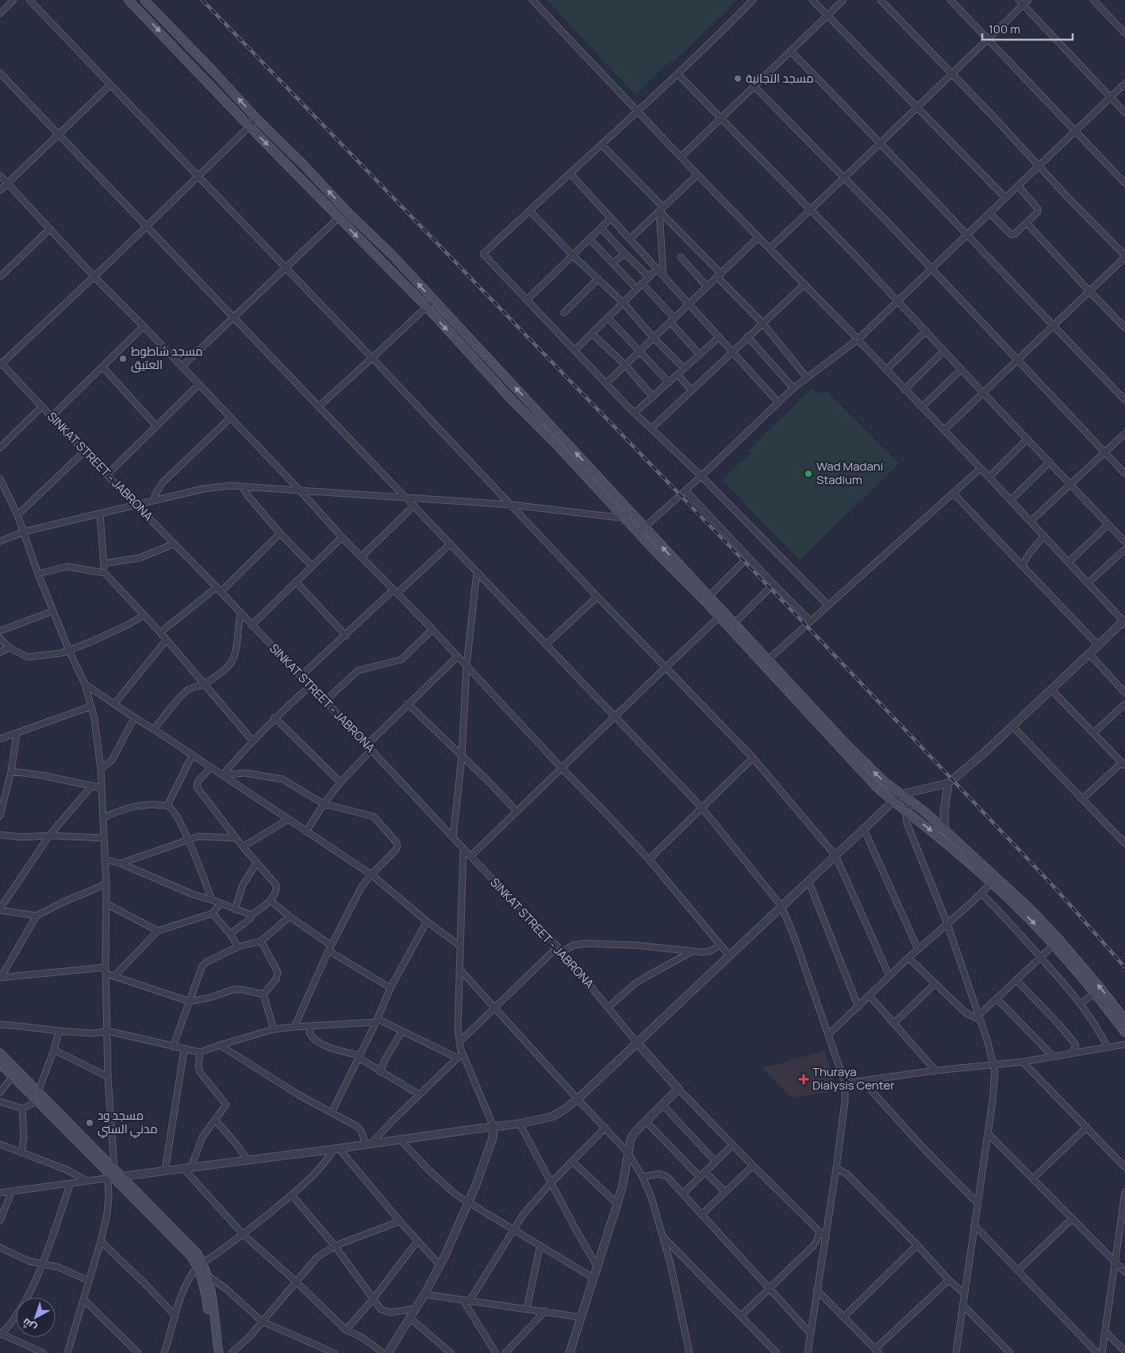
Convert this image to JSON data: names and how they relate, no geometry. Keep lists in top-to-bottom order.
{
  "streets": {
    "street": ["SINKAT STREET - JABRONA"]
  },
  "places": {
    "other": [
      "مسجد التجانية",
      "مسجد شاطوط العتيق",
      "Wad Madani Stadium",
      "مسجد ود مدني السني"
    ],
    "health": ["Thuraya Dialysis Center"]
  },
  "scale_bar": "100 m",
  "north": "bottom left"
}
